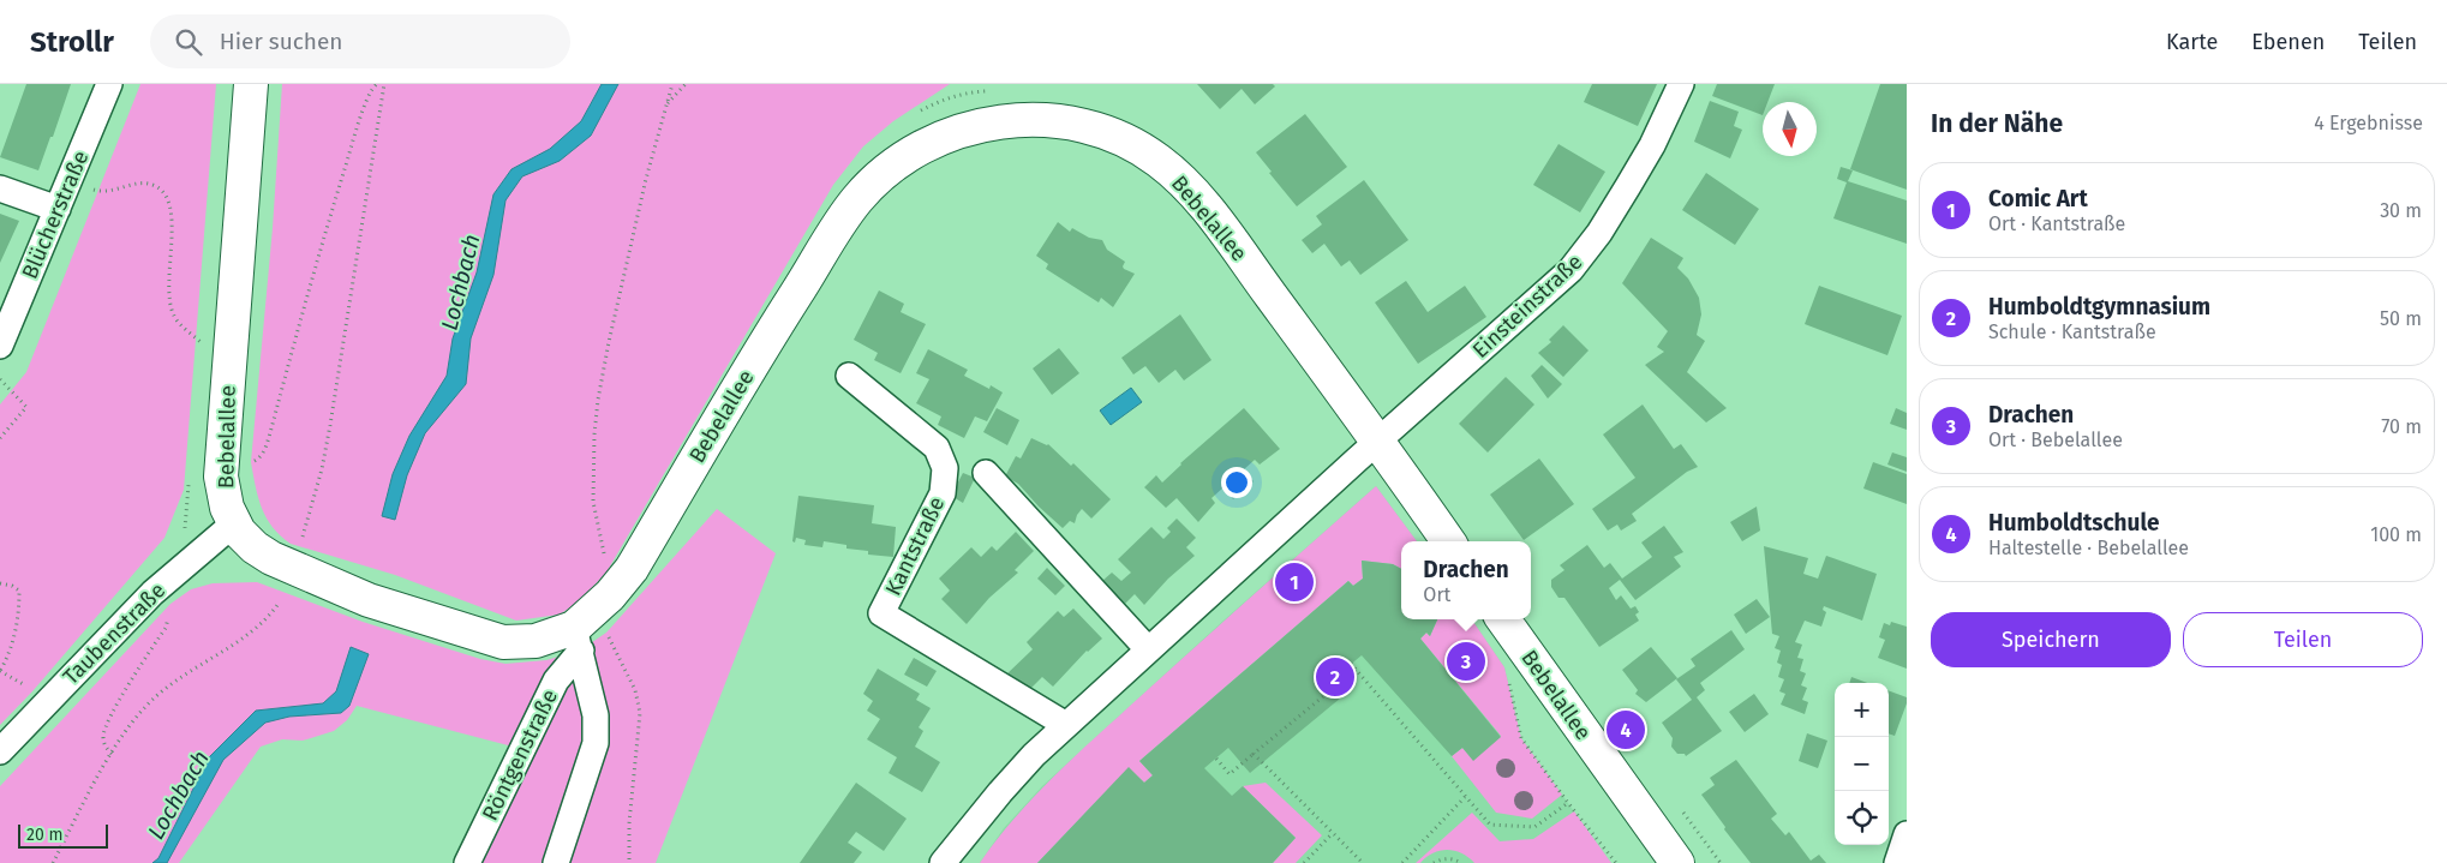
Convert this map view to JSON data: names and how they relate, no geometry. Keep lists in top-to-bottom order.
{
  "streets": {
    "main road": ["Bebelallee"],
    "street": [
      "Blücherstraße",
      "Einsteinstraße",
      "Kantstraße",
      "Taubenstraße",
      "Röntgenstraße"
    ]
  },
  "crossings": [
    ["Bebelallee", "Einsteinstraße"],
    ["Bebelallee", "Taubenstraße"],
    ["Bebelallee", "Röntgenstraße"]
  ],
  "water": ["Lochbach"],
  "scale_bar": "20 m",
  "north": "bottom",
  "page": {
    "header": "Strollr",
    "search": "Hier suchen",
    "nav": ["Karte", "Ebenen", "Teilen"],
    "heading": ["In der Nähe", "4 Ergebnisse"],
    "list": [
      {
        "mark": "1",
        "name": "Comic Art",
        "note": "Ort · Kantstraße",
        "value": "30 m"
      },
      {
        "mark": "2",
        "name": "Humboldtgymnasium",
        "note": "Schule · Kantstraße",
        "value": "50 m"
      },
      {
        "mark": "3",
        "name": "Drachen",
        "note": "Ort · Bebelallee",
        "value": "70 m"
      },
      {
        "mark": "4",
        "name": "Humboldtschule",
        "note": "Haltestelle · Bebelallee",
        "value": "100 m"
      }
    ],
    "popup": ["Drachen", "Ort"],
    "pins": [
      "1",
      "3",
      "2",
      "4"
    ],
    "buttons": ["Speichern", "Teilen"],
    "map_buttons": ["+", "−"],
    "scale": "20 m"
  }
}
